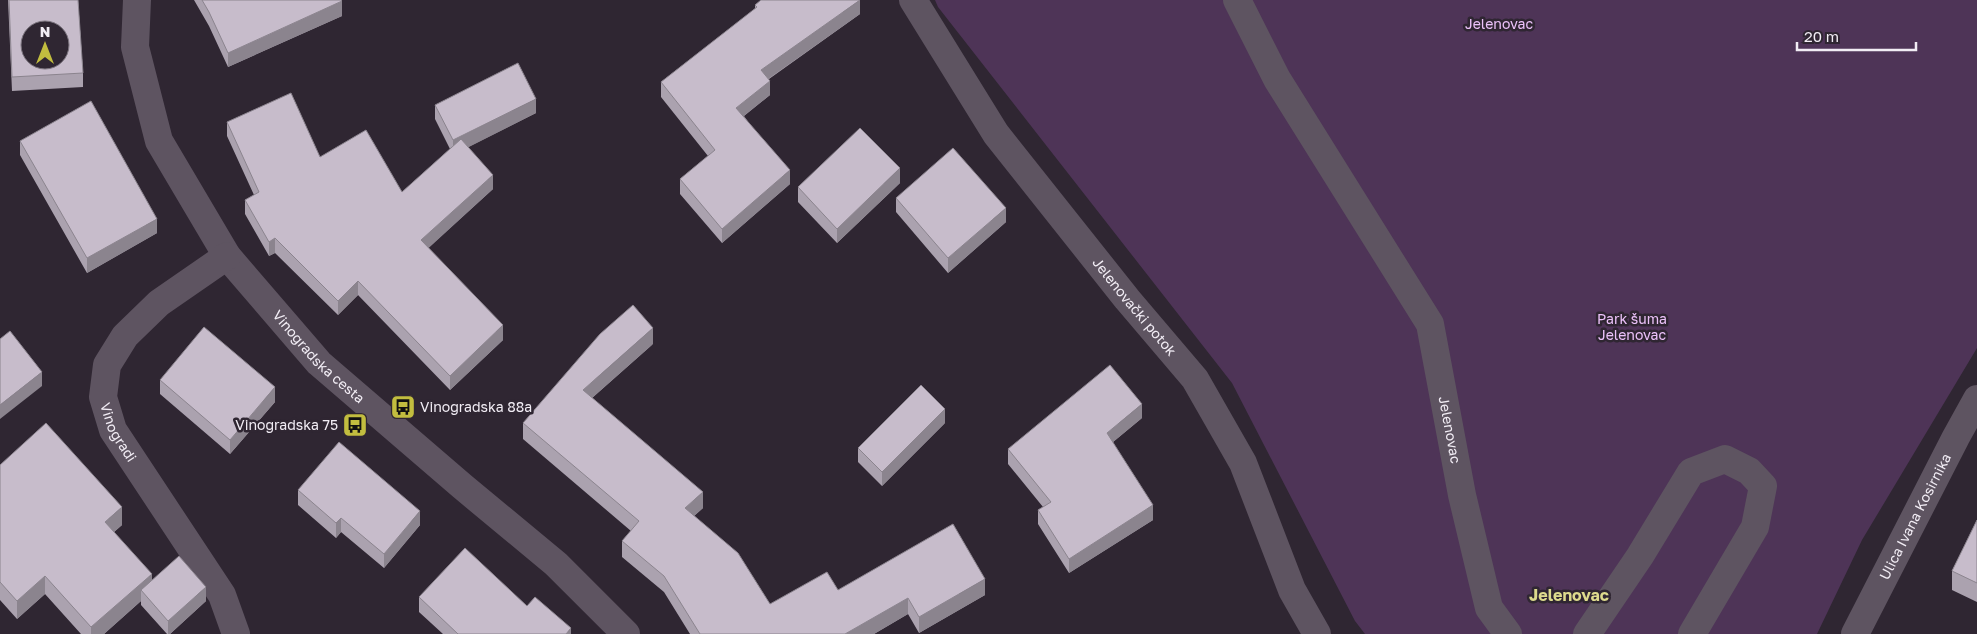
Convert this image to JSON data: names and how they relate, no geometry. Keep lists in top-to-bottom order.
{
  "streets": {
    "street": [
      "Jelenovački potok",
      "Vinogradska cesta",
      "Jelenovac",
      "Vinogradi",
      "Ulica Ivana Kosirnika"
    ]
  },
  "crossings": [
    ["Vinogradska cesta", "Vinogradi"]
  ],
  "districts": ["Jelenovac"],
  "parks": ["Jelenovac", "Park šuma Jelenovac"],
  "places": {
    "bus stop": ["Vinogradska 88a", "Vinogradska 75"]
  },
  "scale_bar": "20 m",
  "north": "top"
}
